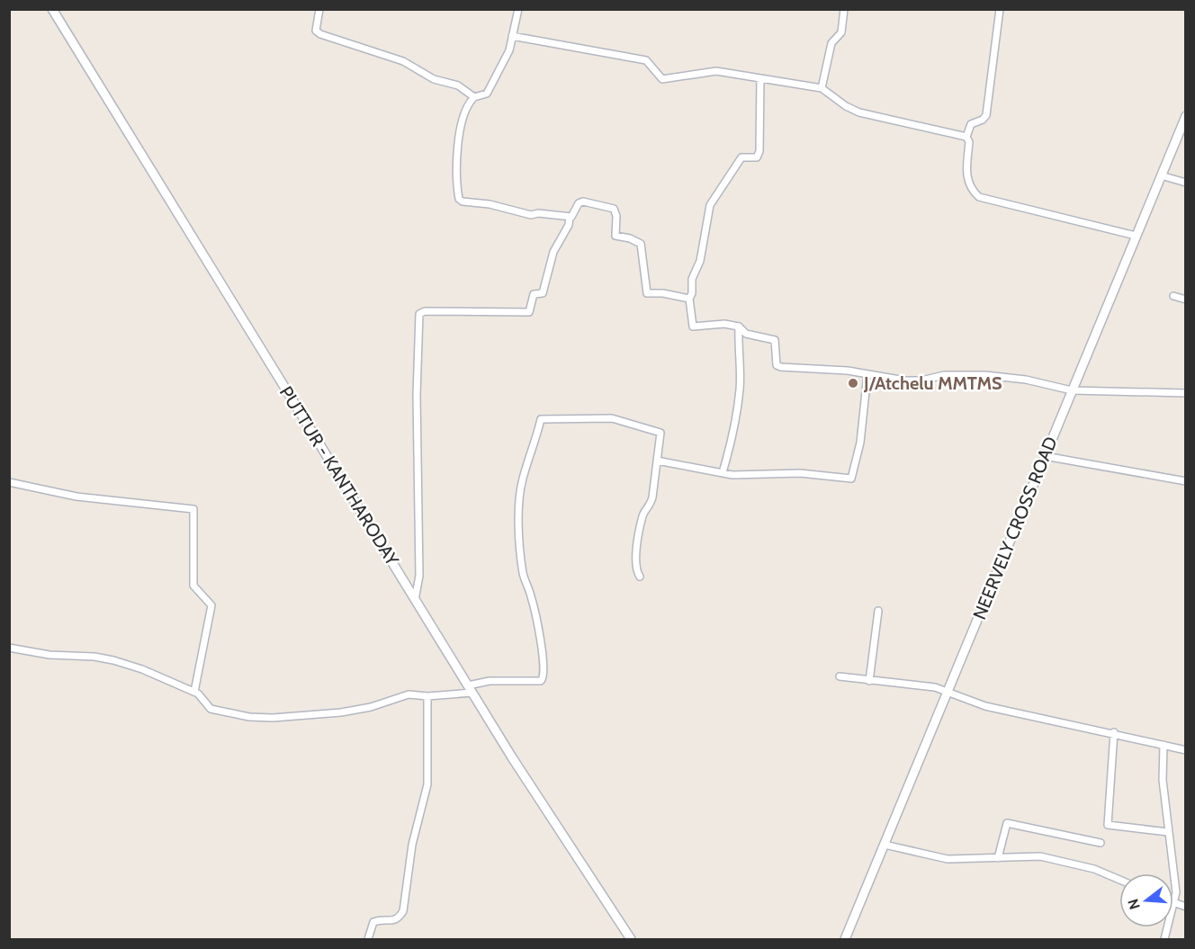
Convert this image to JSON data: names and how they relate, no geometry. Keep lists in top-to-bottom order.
{
  "streets": {
    "main road": ["PUTTUR - KANTHARODAY", "NEERVELY CROSS ROAD"]
  },
  "places": ["J/Atchelu MMTMS"],
  "north": "left"
}
